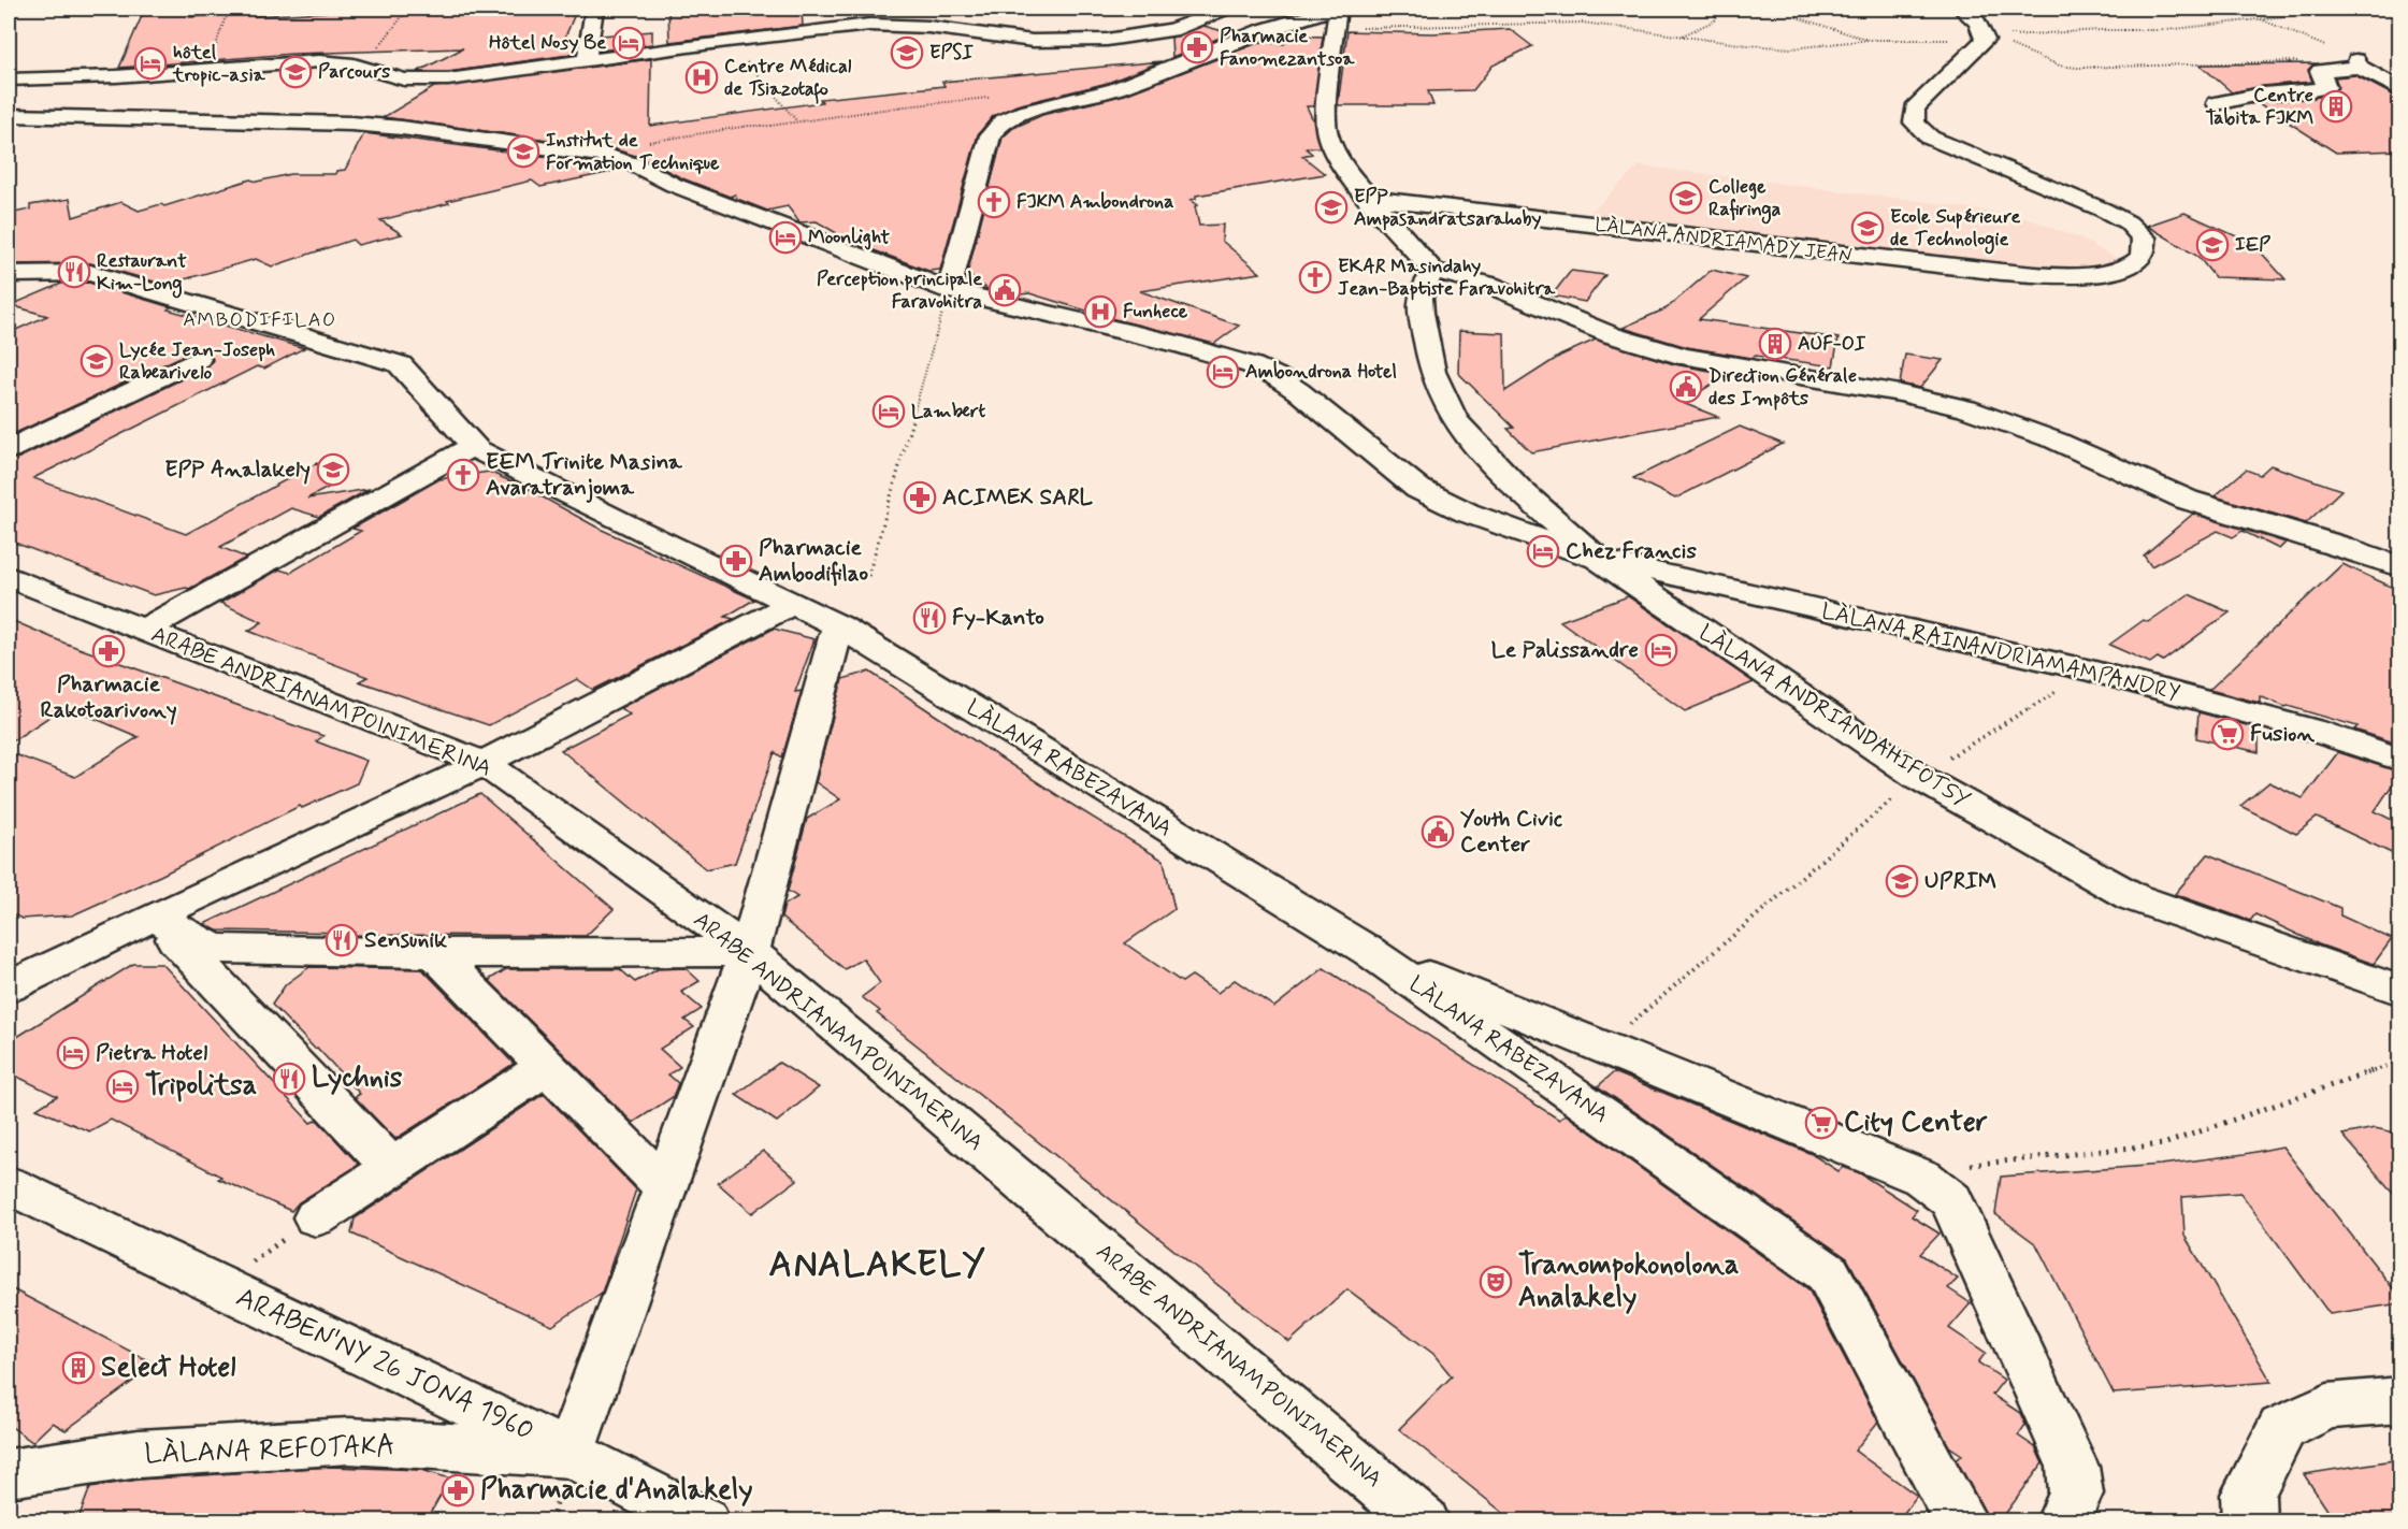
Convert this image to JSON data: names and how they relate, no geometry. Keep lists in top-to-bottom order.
{
  "streets": {
    "street": [
      "LÀLANA ANDRIAMADY JEAN",
      "LÀLANA RAINANDRIAMAMPANDRY",
      "ARABE ANDRIANAMPOINIMERINA",
      "LÀLANA ANDRIANDAHIFOTSY",
      "LÀLANA RABEZAVANA",
      "ARABEN'NY 26 JONA 1960",
      "LÀLANA REFOTAKA"
    ]
  },
  "crossings": [
    ["LÀLANA RAINANDRIAMAMPANDRY", "LÀLANA ANDRIANDAHIFOTSY"],
    ["ARABEN'NY 26 JONA 1960", "LÀLANA REFOTAKA"]
  ],
  "districts": ["AMBODIFILAO", "ANALAKELY"],
  "places": {
    "hotel": [
      "Hôtel Nosy Be",
      "hôtel tropic-asia",
      "Moonlight",
      "Ambondrona Hotel",
      "Lambert",
      "Chez Francis",
      "Le Palissandre",
      "Pietra Hotel",
      "Tripolitsa"
    ],
    "pharmacy": [
      "Pharmacie Fanomezantsoa",
      "ACIMEX SARL",
      "Pharmacie Ambodifilao",
      "Pharmacie Rakotoarivony",
      "Pharmacie d'Analakely"
    ],
    "school or university": [
      "EPSI",
      "Parcours",
      "Institut de Formation Technique",
      "College Rafiringa",
      "EPP Ampasandratsarahoby",
      "Ecole Supérieure de Technologie",
      "IEP",
      "Lycée Jean-Joseph Rabearivelo",
      "EPP Analakely",
      "UPRIM"
    ],
    "hospital": ["Centre Médical de Tsiazotafo", "Funhece"],
    "building": ["Centre Tabita FJKM", "AUF-OI", "Select Hotel"],
    "church": ["FJKM Ambondrona", "EKAR Masindahy Jean-Baptiste Faravohitra", "EEM Trinite Masina Avaratranjoma"],
    "restaurant": [
      "Restaurant Kim-Long",
      "Fy-Kanto",
      "Sensunik",
      "Lychnis"
    ],
    "public building": ["Perception principale Faravohitra", "Direction Générale des Impôts", "Youth Civic Center"],
    "supermarket": ["Fusion", "City Center"],
    "theatre": ["Tranompokonolona Analakely"]
  }
}
